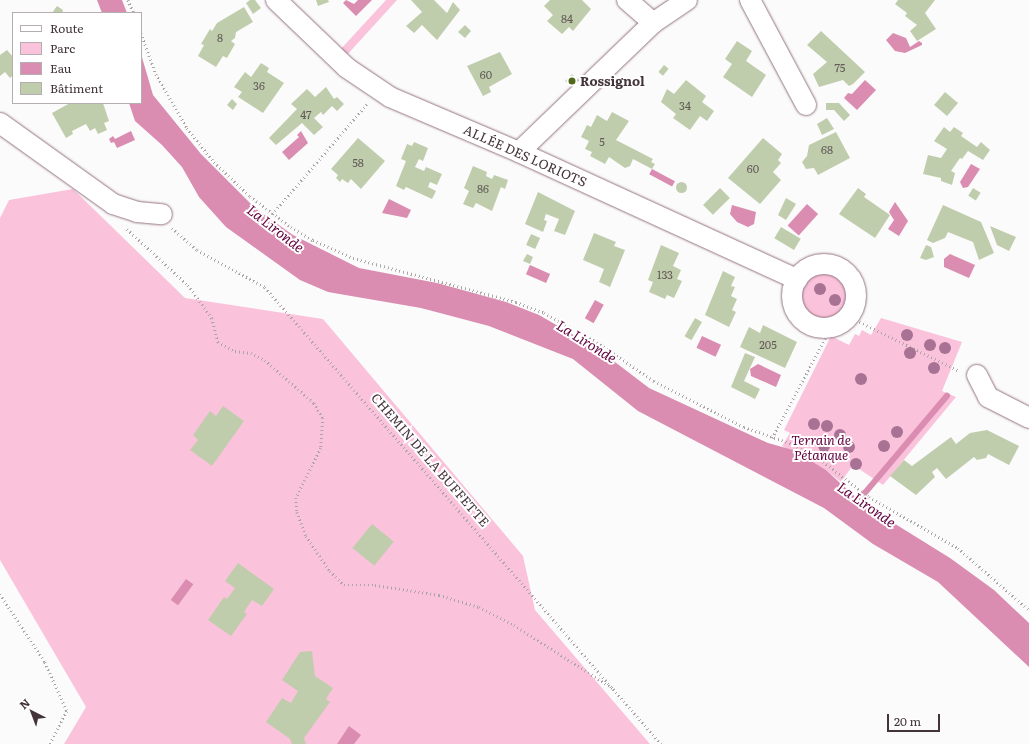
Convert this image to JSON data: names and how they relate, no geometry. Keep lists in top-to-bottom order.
{
  "streets": {
    "street": ["ALLÉE DES LORIOTS"],
    "path": ["CHEMIN DE LA BUFFETTE"]
  },
  "water": ["La Lironde"],
  "parks": ["Terrain de Pétanque"],
  "places": ["Rossignol"],
  "house_numbers": [
    "84",
    "8",
    "75",
    "60",
    "36",
    "34",
    "47",
    "5",
    "68",
    "58",
    "60",
    "86",
    "133",
    "205"
  ],
  "legend": [
    "Route",
    "Parc",
    "Eau",
    "Bâtiment"
  ],
  "scale_bar": "20 m",
  "north": "top left"
}
